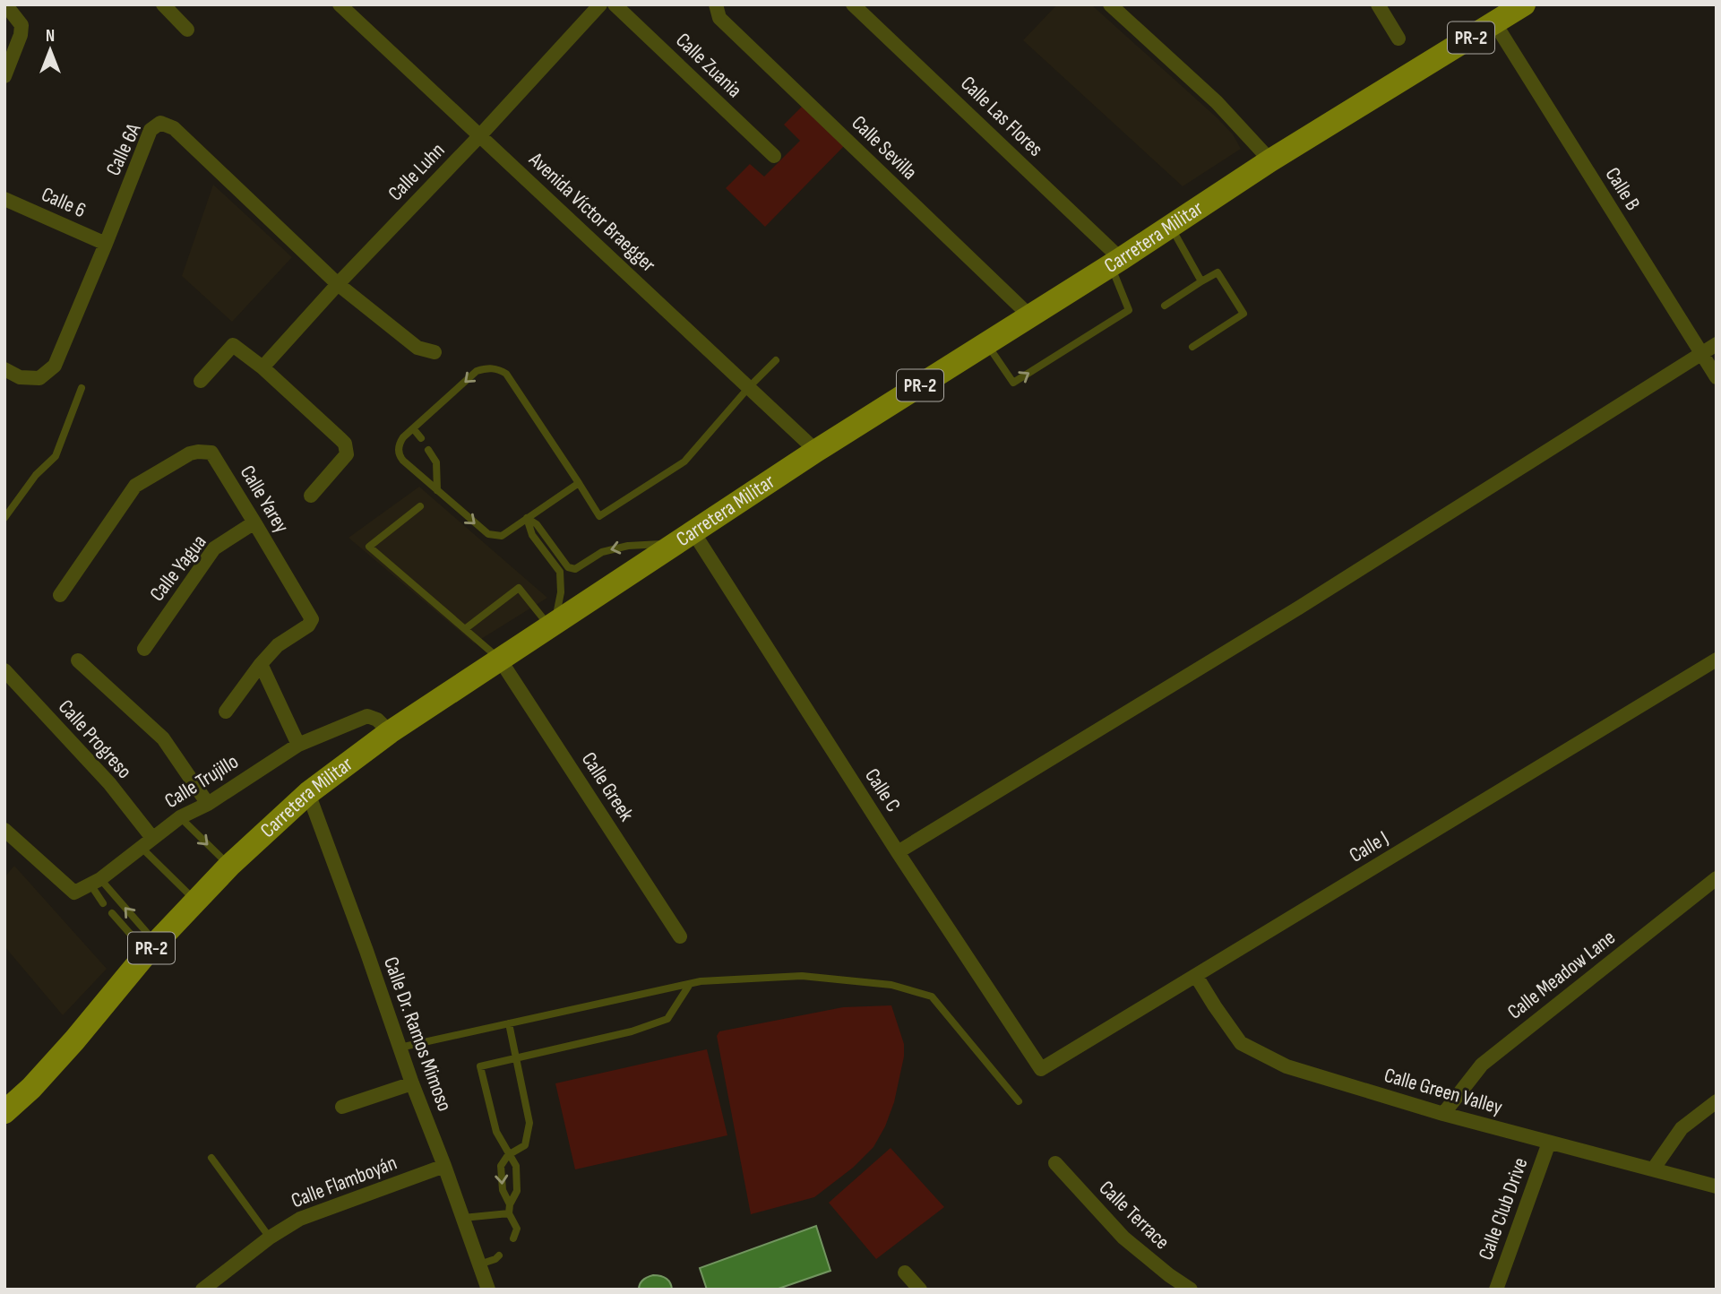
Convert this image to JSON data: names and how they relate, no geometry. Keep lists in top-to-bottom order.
{
  "streets": {
    "main road": ["PR-2", "Carretera Militar"],
    "street": [
      "Calle Zuania",
      "Calle Las Flores",
      "Calle Sevilla",
      "Calle 6A",
      "Calle Luhn",
      "Calle B",
      "Calle 6",
      "Avenida Víctor Braegger",
      "Calle Yarey",
      "Calle Yagua",
      "Calle Progreso",
      "Calle Trujillo",
      "Calle Greek",
      "Calle C",
      "Calle J",
      "Calle Meadow Lane",
      "Calle Dr. Ramos Mimoso",
      "Calle Green Valley",
      "Calle Flamboyán",
      "Calle Club Drive",
      "Calle Terrace"
    ]
  },
  "crossings": [
    ["Calle Las Flores", "Carretera Militar"],
    ["Calle Sevilla", "Carretera Militar"],
    ["Calle 6A", "Calle Luhn"],
    ["Calle 6A", "Calle 6"],
    ["Calle Luhn", "Avenida Víctor Braegger"],
    ["Calle B", "Carretera Militar"],
    ["Avenida Víctor Braegger", "Carretera Militar"],
    ["Carretera Militar", "Calle Trujillo"],
    ["Carretera Militar", "Calle Greek"],
    ["Carretera Militar", "Calle C"],
    ["Carretera Militar", "Calle Dr. Ramos Mimoso"],
    ["Calle Yarey", "Calle Yagua"],
    ["Calle Progreso", "Calle Trujillo"],
    ["Calle C", "Calle J"],
    ["Calle J", "Calle Green Valley"],
    ["Calle Meadow Lane", "Calle Green Valley"],
    ["Calle Dr. Ramos Mimoso", "Calle Flamboyán"],
    ["Calle Green Valley", "Calle Club Drive"]
  ],
  "north": "top"
}
